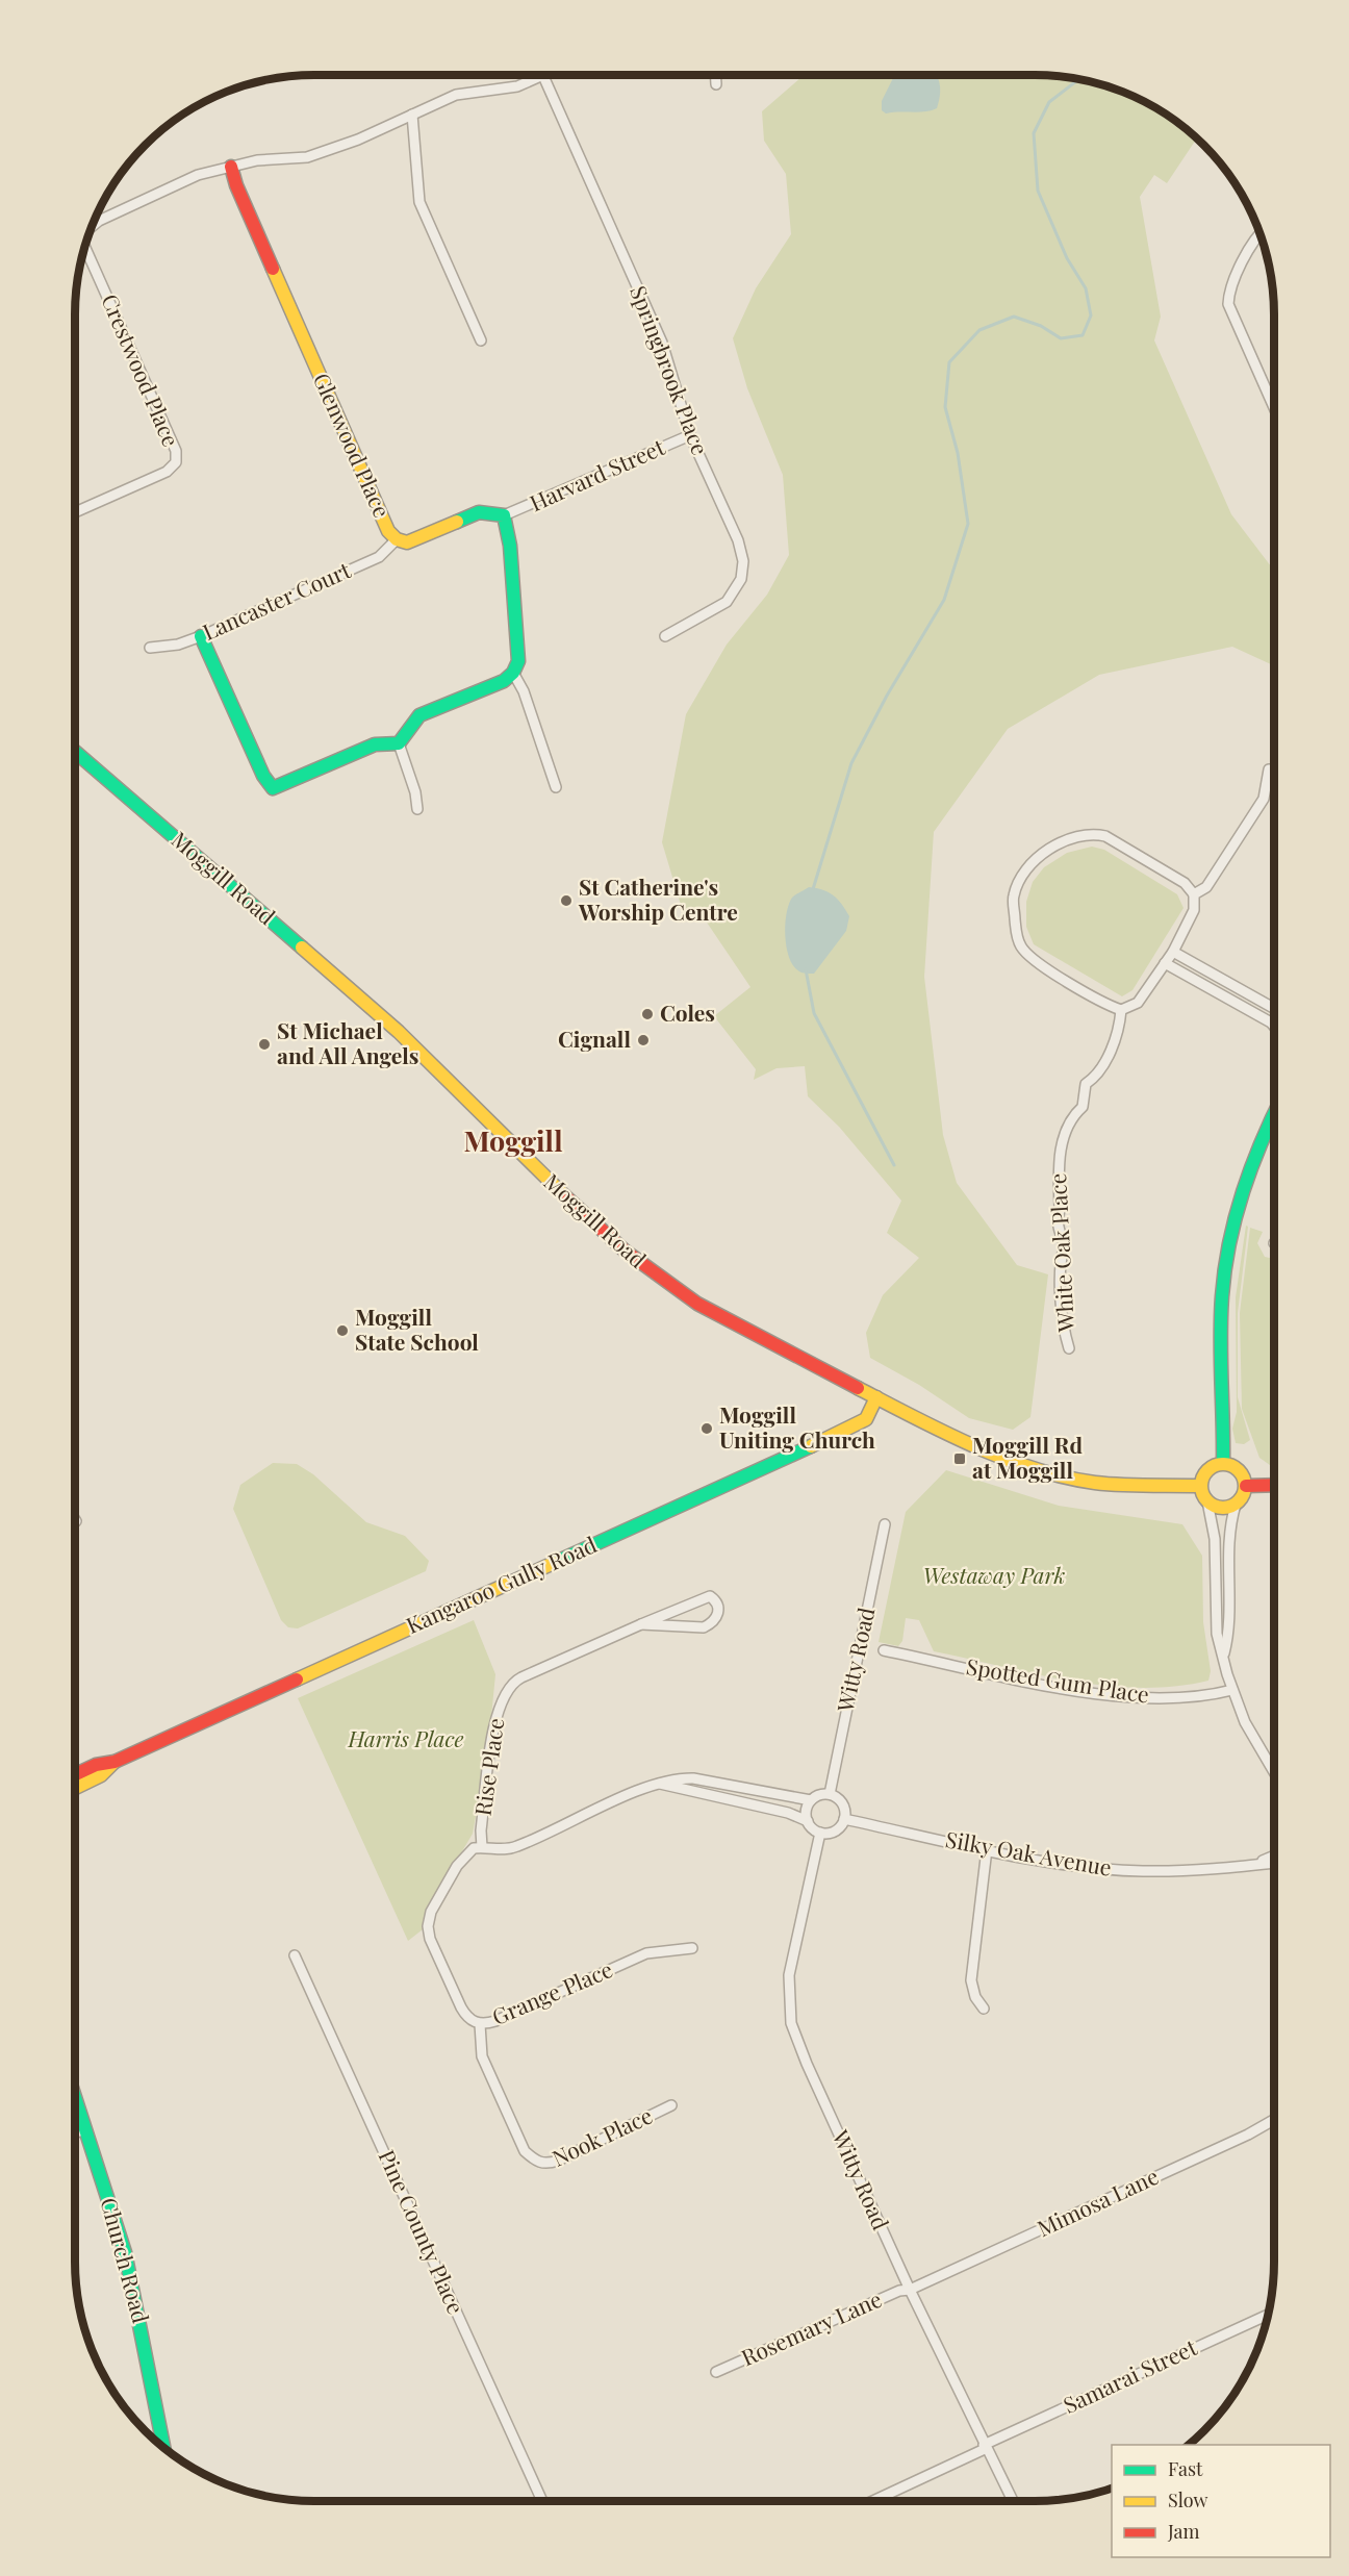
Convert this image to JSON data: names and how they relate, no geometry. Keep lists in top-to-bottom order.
{
  "streets": {
    "main road": [
      "Glenwood Place",
      "Moggill Road",
      "Kangaroo Gully Road",
      "Church Road"
    ],
    "street": [
      "Crestwood Place",
      "Springbrook Place",
      "Harvard Street",
      "Lancaster Court",
      "White Oak Place",
      "Witty Road",
      "Spotted Gum Place",
      "Rise Place",
      "Silky Oak Avenue",
      "Grange Place",
      "Nook Place",
      "Mimosa Lane",
      "Pine County Place",
      "Rosemary Lane",
      "Samarai Street"
    ]
  },
  "crossings": [
    ["Springbrook Place", "Harvard Street"],
    ["Glenwood Place", "Harvard Street"],
    ["Glenwood Place", "Lancaster Court"],
    ["Moggill Road", "Kangaroo Gully Road"],
    ["Witty Road", "Silky Oak Avenue"],
    ["Witty Road", "Mimosa Lane"],
    ["Witty Road", "Rosemary Lane"],
    ["Witty Road", "Samarai Street"],
    ["Rise Place", "Grange Place"],
    ["Grange Place", "Nook Place"],
    ["Mimosa Lane", "Rosemary Lane"]
  ],
  "districts": ["Moggill"],
  "parks": ["Westaway Park", "Harris Place"],
  "places": {
    "other": [
      "St Catherine's Worship Centre",
      "Coles",
      "Cignall",
      "St Michael and All Angels",
      "Moggill State School",
      "Moggill Uniting Church"
    ],
    "transit": ["Moggill Rd at Moggill"]
  },
  "legend": ["Fast", "Slow", "Jam"]
}
